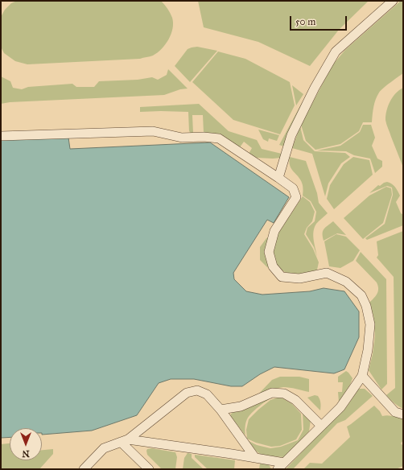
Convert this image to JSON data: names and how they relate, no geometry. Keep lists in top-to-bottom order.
{
  "scale_bar": "50 m",
  "north": "bottom"
}
